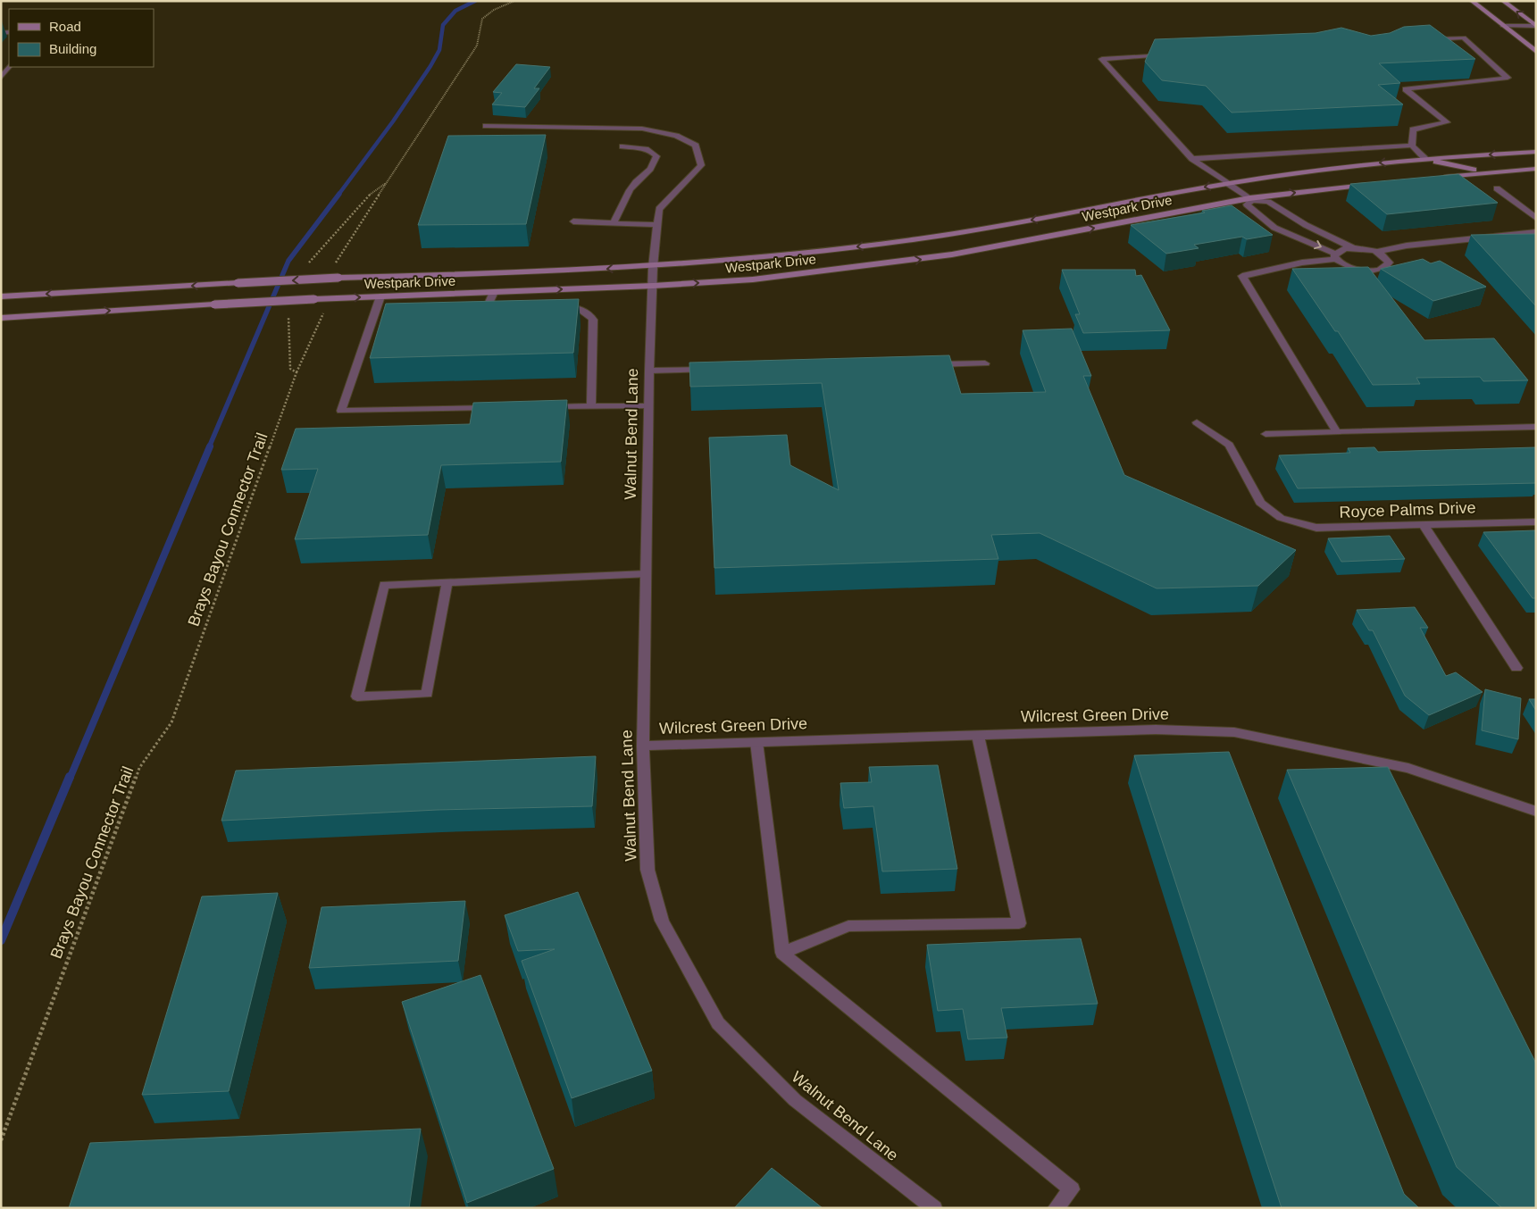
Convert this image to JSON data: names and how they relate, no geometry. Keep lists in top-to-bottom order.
{
  "streets": {
    "main road": ["Westpark Drive"],
    "street": ["Walnut Bend Lane", "Royce Palms Drive", "Wilcrest Green Drive"],
    "path": ["Brays Bayou Connector Trail"]
  },
  "crossings": [
    ["Westpark Drive", "Walnut Bend Lane"],
    ["Westpark Drive", "Brays Bayou Connector Trail"],
    ["Walnut Bend Lane", "Wilcrest Green Drive"]
  ],
  "legend": ["Road", "Building"]
}
